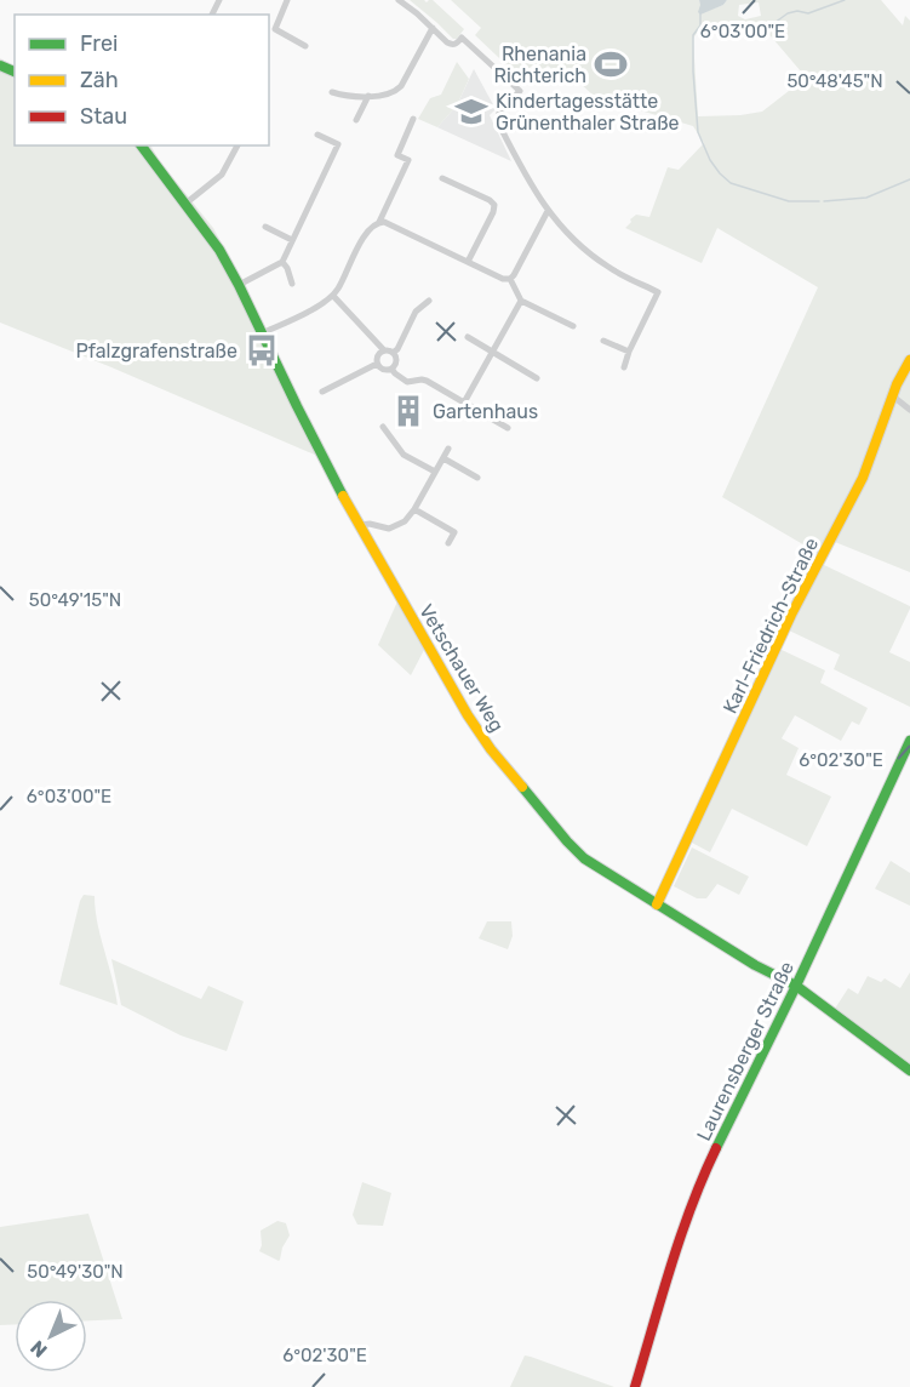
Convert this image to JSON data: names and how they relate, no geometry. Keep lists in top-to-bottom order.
{
  "streets": {
    "street": ["Karl-Friedrich-Straße", "Vetschauer Weg", "Laurensberger Straße"]
  },
  "crossings": [
    ["Karl-Friedrich-Straße", "Vetschauer Weg"],
    ["Vetschauer Weg", "Laurensberger Straße"]
  ],
  "places": {
    "sports": ["Rhenania Richterich"],
    "school or university": ["Kindertagesstätte Grünenthaler Straße"],
    "bus stop": ["Pfalzgrafenstraße"],
    "building": ["Gartenhaus"]
  },
  "legend": ["Frei", "Zäh", "Stau"],
  "north": "bottom left",
  "coordinates": [
    "6°03'00\"E",
    "50°48'45\"N",
    "50°49'15\"N",
    "6°02'30\"E",
    "50°49'30\"N"
  ]
}
